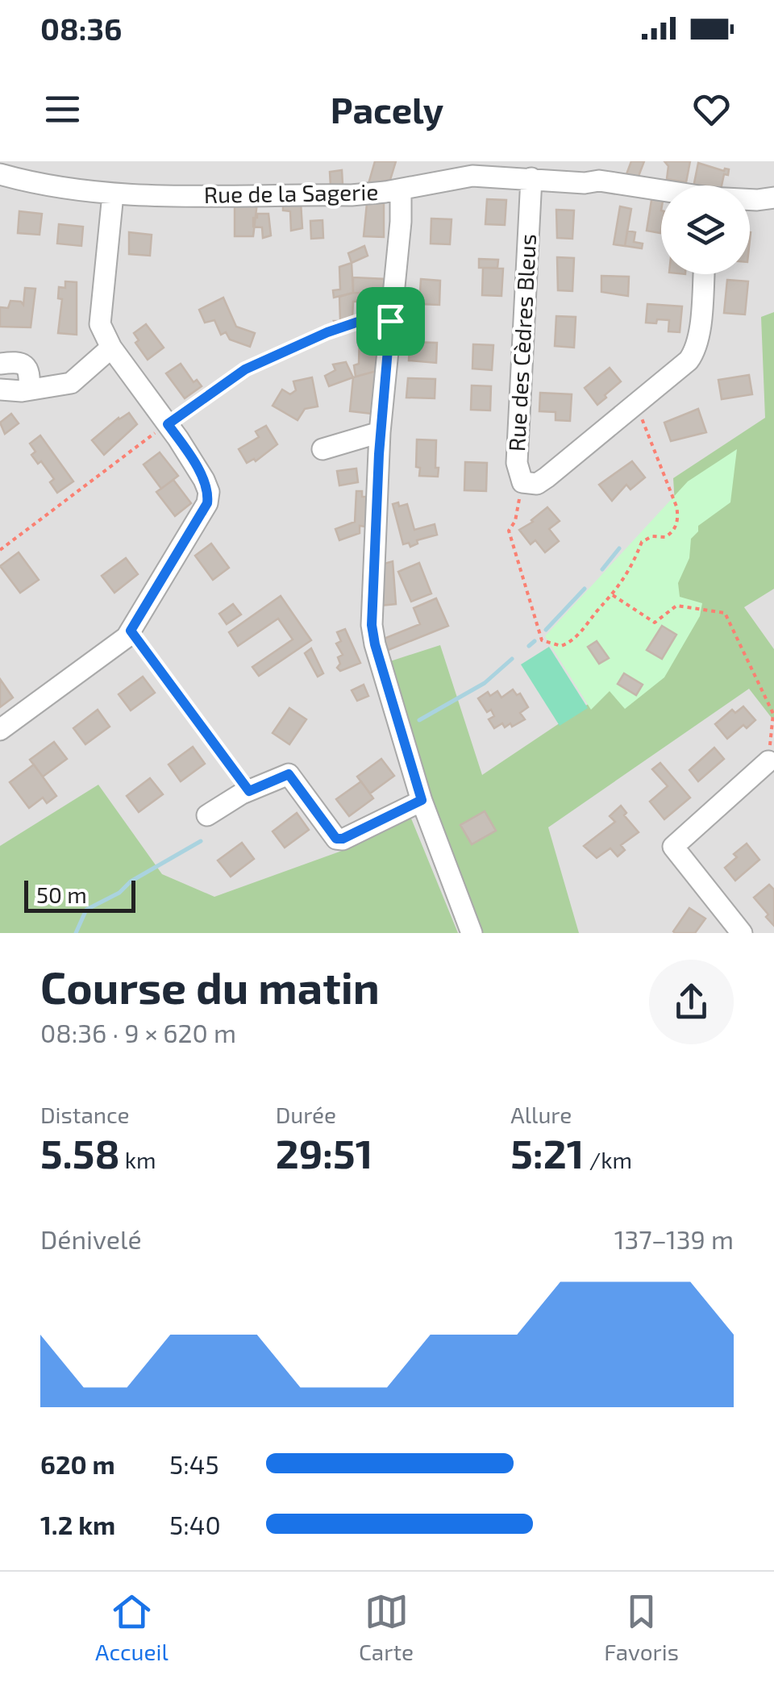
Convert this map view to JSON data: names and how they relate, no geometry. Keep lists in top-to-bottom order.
{
  "streets": {
    "street": ["Rue de la Sagerie", "Rue des Cèdres Bleus"]
  },
  "crossings": [
    ["Rue de la Sagerie", "Rue des Cèdres Bleus"]
  ],
  "scale_bar": "50 m",
  "page": {
    "status": "08:36",
    "header": "Pacely",
    "scale": "50 m",
    "heading": ["Course du matin", "08:36 · 9 × 620 m"],
    "stats": [
      ["Distance", "5.58 km"],
      ["Durée", "29:51"],
      ["Allure", "5:21 /km"]
    ],
    "chart": ["Dénivelé", "137–139 m"],
    "list": [
      {
        "name": "620 m",
        "note": "5:45"
      },
      {
        "name": "1.2 km",
        "note": "5:40"
      }
    ],
    "tabs": ["Accueil", "Carte", "Favoris"]
  }
}
